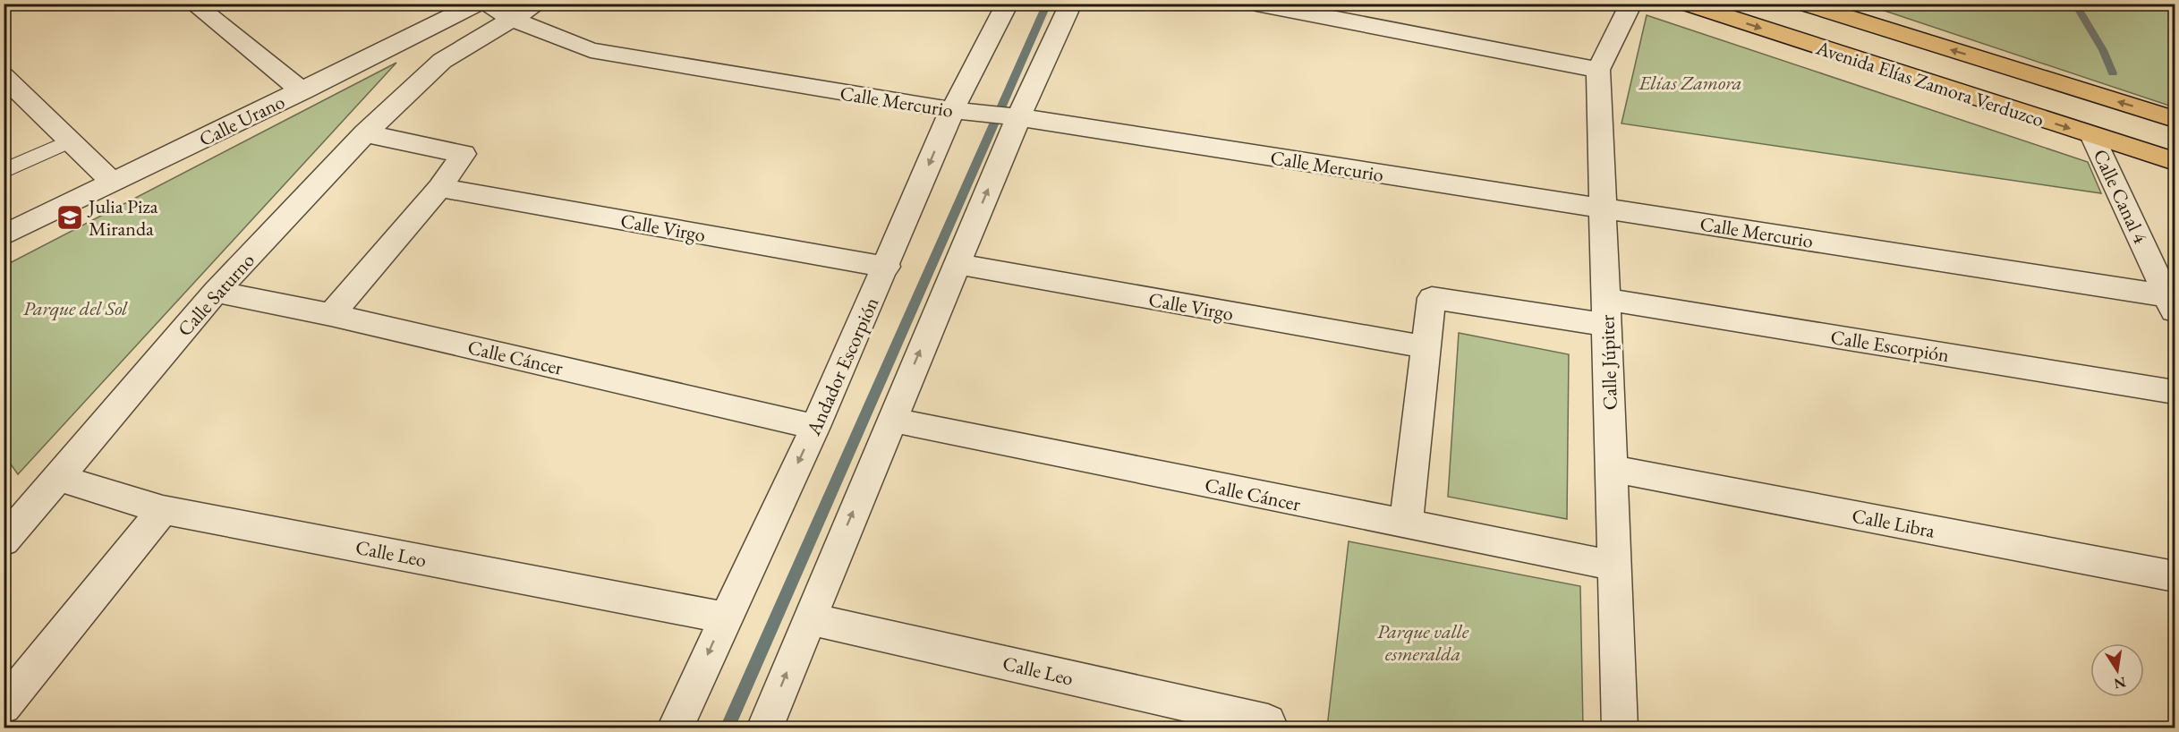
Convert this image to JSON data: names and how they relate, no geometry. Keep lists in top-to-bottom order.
{
  "streets": {
    "main road": ["Avenida Elías Zamora Verduzco"],
    "street": [
      "Calle Mercurio",
      "Calle Urano",
      "Calle Canal 4",
      "Calle Virgo",
      "Calle Saturno",
      "Calle Escorpión",
      "Calle Cáncer",
      "Calle Júpiter",
      "Andador Escorpión",
      "Calle Libra",
      "Calle Leo"
    ]
  },
  "crossings": [
    ["Avenida Elías Zamora Verduzco", "Calle Canal 4"],
    ["Calle Mercurio", "Calle Canal 4"],
    ["Calle Mercurio", "Calle Saturno"],
    ["Calle Mercurio", "Calle Júpiter"],
    ["Calle Mercurio", "Andador Escorpión"],
    ["Calle Virgo", "Calle Escorpión"],
    ["Calle Virgo", "Andador Escorpión"],
    ["Calle Saturno", "Calle Cáncer"],
    ["Calle Saturno", "Calle Leo"],
    ["Calle Escorpión", "Calle Júpiter"],
    ["Calle Cáncer", "Calle Júpiter"],
    ["Calle Cáncer", "Andador Escorpión"],
    ["Calle Júpiter", "Calle Libra"],
    ["Andador Escorpión", "Calle Leo"]
  ],
  "parks": ["Elías Zamora", "Parque del Sol", "Parque valle esmeralda"],
  "places": {
    "school or university": ["Julia Piza Miranda"]
  },
  "north": "bottom"
}
